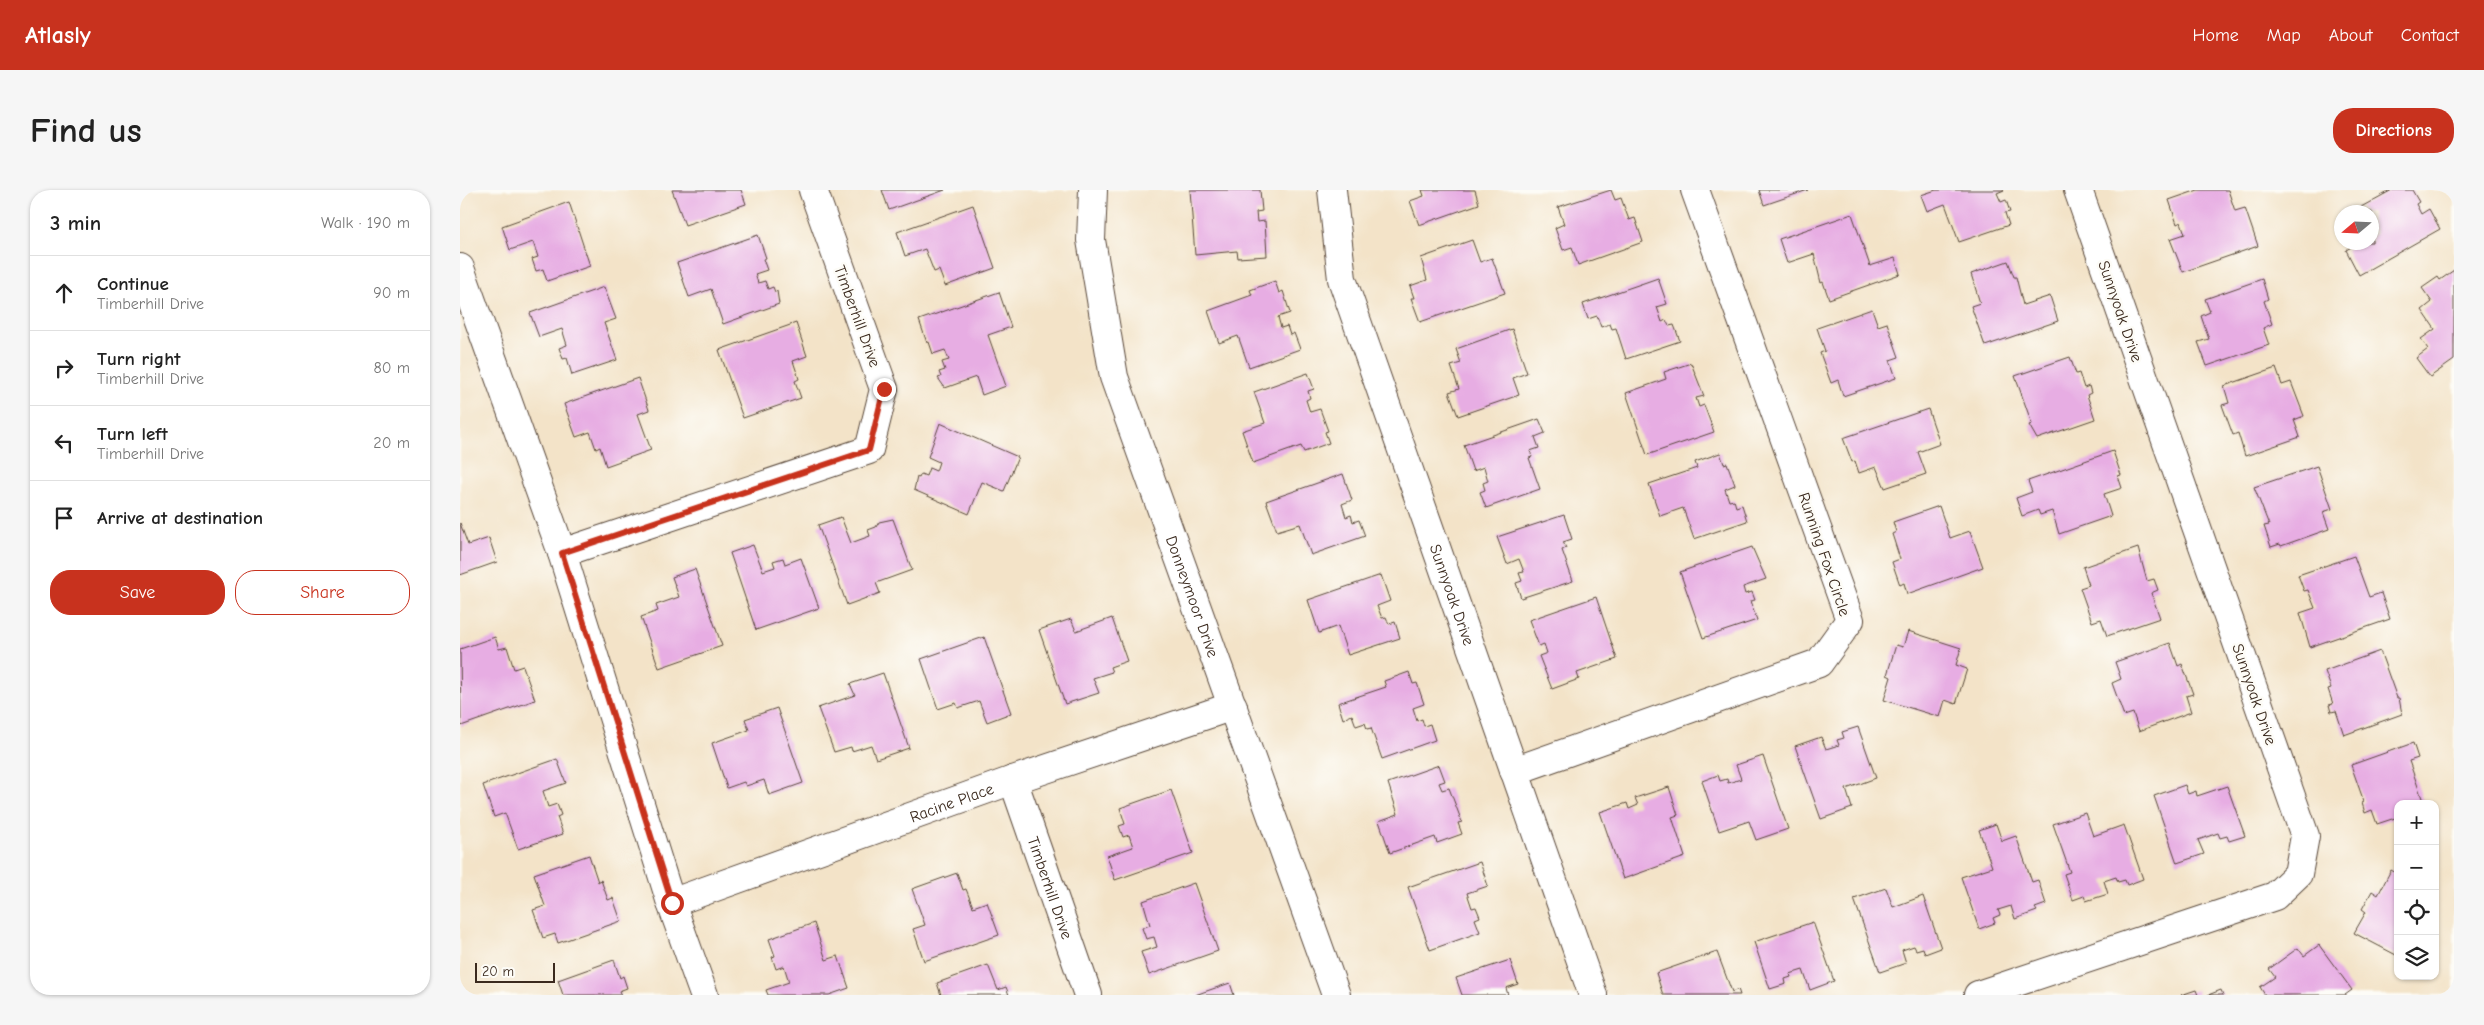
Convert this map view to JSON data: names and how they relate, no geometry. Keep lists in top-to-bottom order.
{
  "streets": {
    "street": [
      "Sunnyoak Drive",
      "Timberhill Drive",
      "Running Fox Circle",
      "Donneymoor Drive",
      "Racine Place"
    ]
  },
  "crossings": [
    ["Sunnyoak Drive", "Running Fox Circle"],
    ["Timberhill Drive", "Racine Place"],
    ["Donneymoor Drive", "Racine Place"]
  ],
  "scale_bar": "20 m",
  "north": "left",
  "page": {
    "header": "Atlasly",
    "nav": [
      "Home",
      "Map",
      "About",
      "Contact"
    ],
    "buttons": [
      "Directions",
      ["Save", "Share"]
    ],
    "title": "Find us",
    "heading": ["3 min", "Walk · 190 m"],
    "list": [
      ["Continue", "Timberhill Drive", "90 m"],
      ["Turn right", "Timberhill Drive", "80 m"],
      ["Turn left", "Timberhill Drive", "20 m"],
      "Arrive at destination"
    ],
    "map_buttons": ["+", "−"],
    "scale": "20 m"
  }
}
